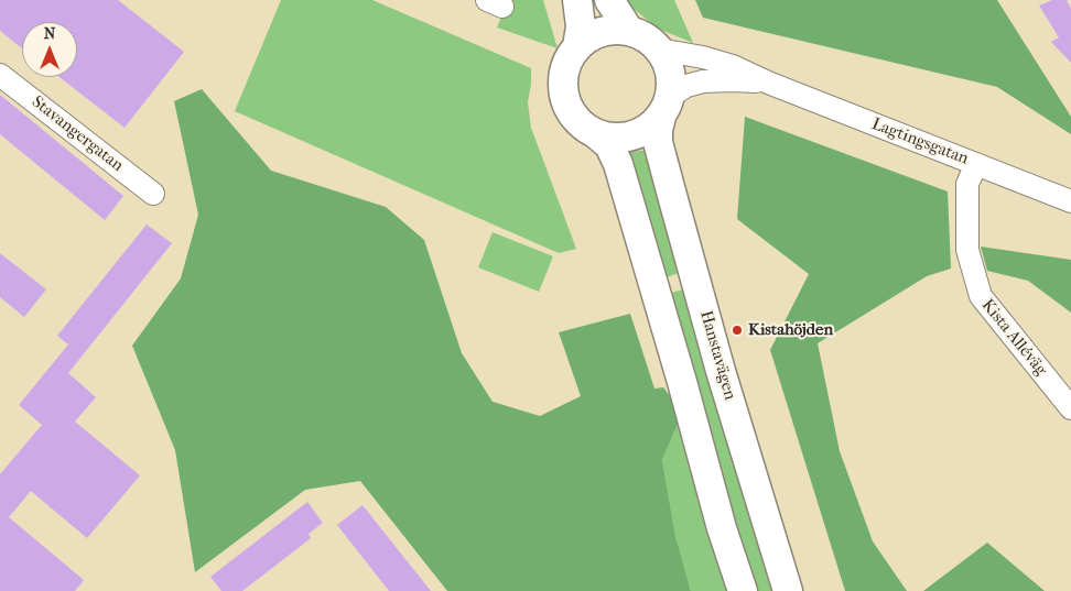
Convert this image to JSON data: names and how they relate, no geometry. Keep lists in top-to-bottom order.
{
  "streets": {
    "main road": ["Hanstavägen"],
    "street": ["Stavangergatan", "Lagtingsgatan", "Kista Alléväg"]
  },
  "crossings": [
    ["Lagtingsgatan", "Kista Alléväg"],
    ["Lagtingsgatan", "Hanstavägen"]
  ],
  "places": ["Kistahöjden"],
  "north": "top"
}
